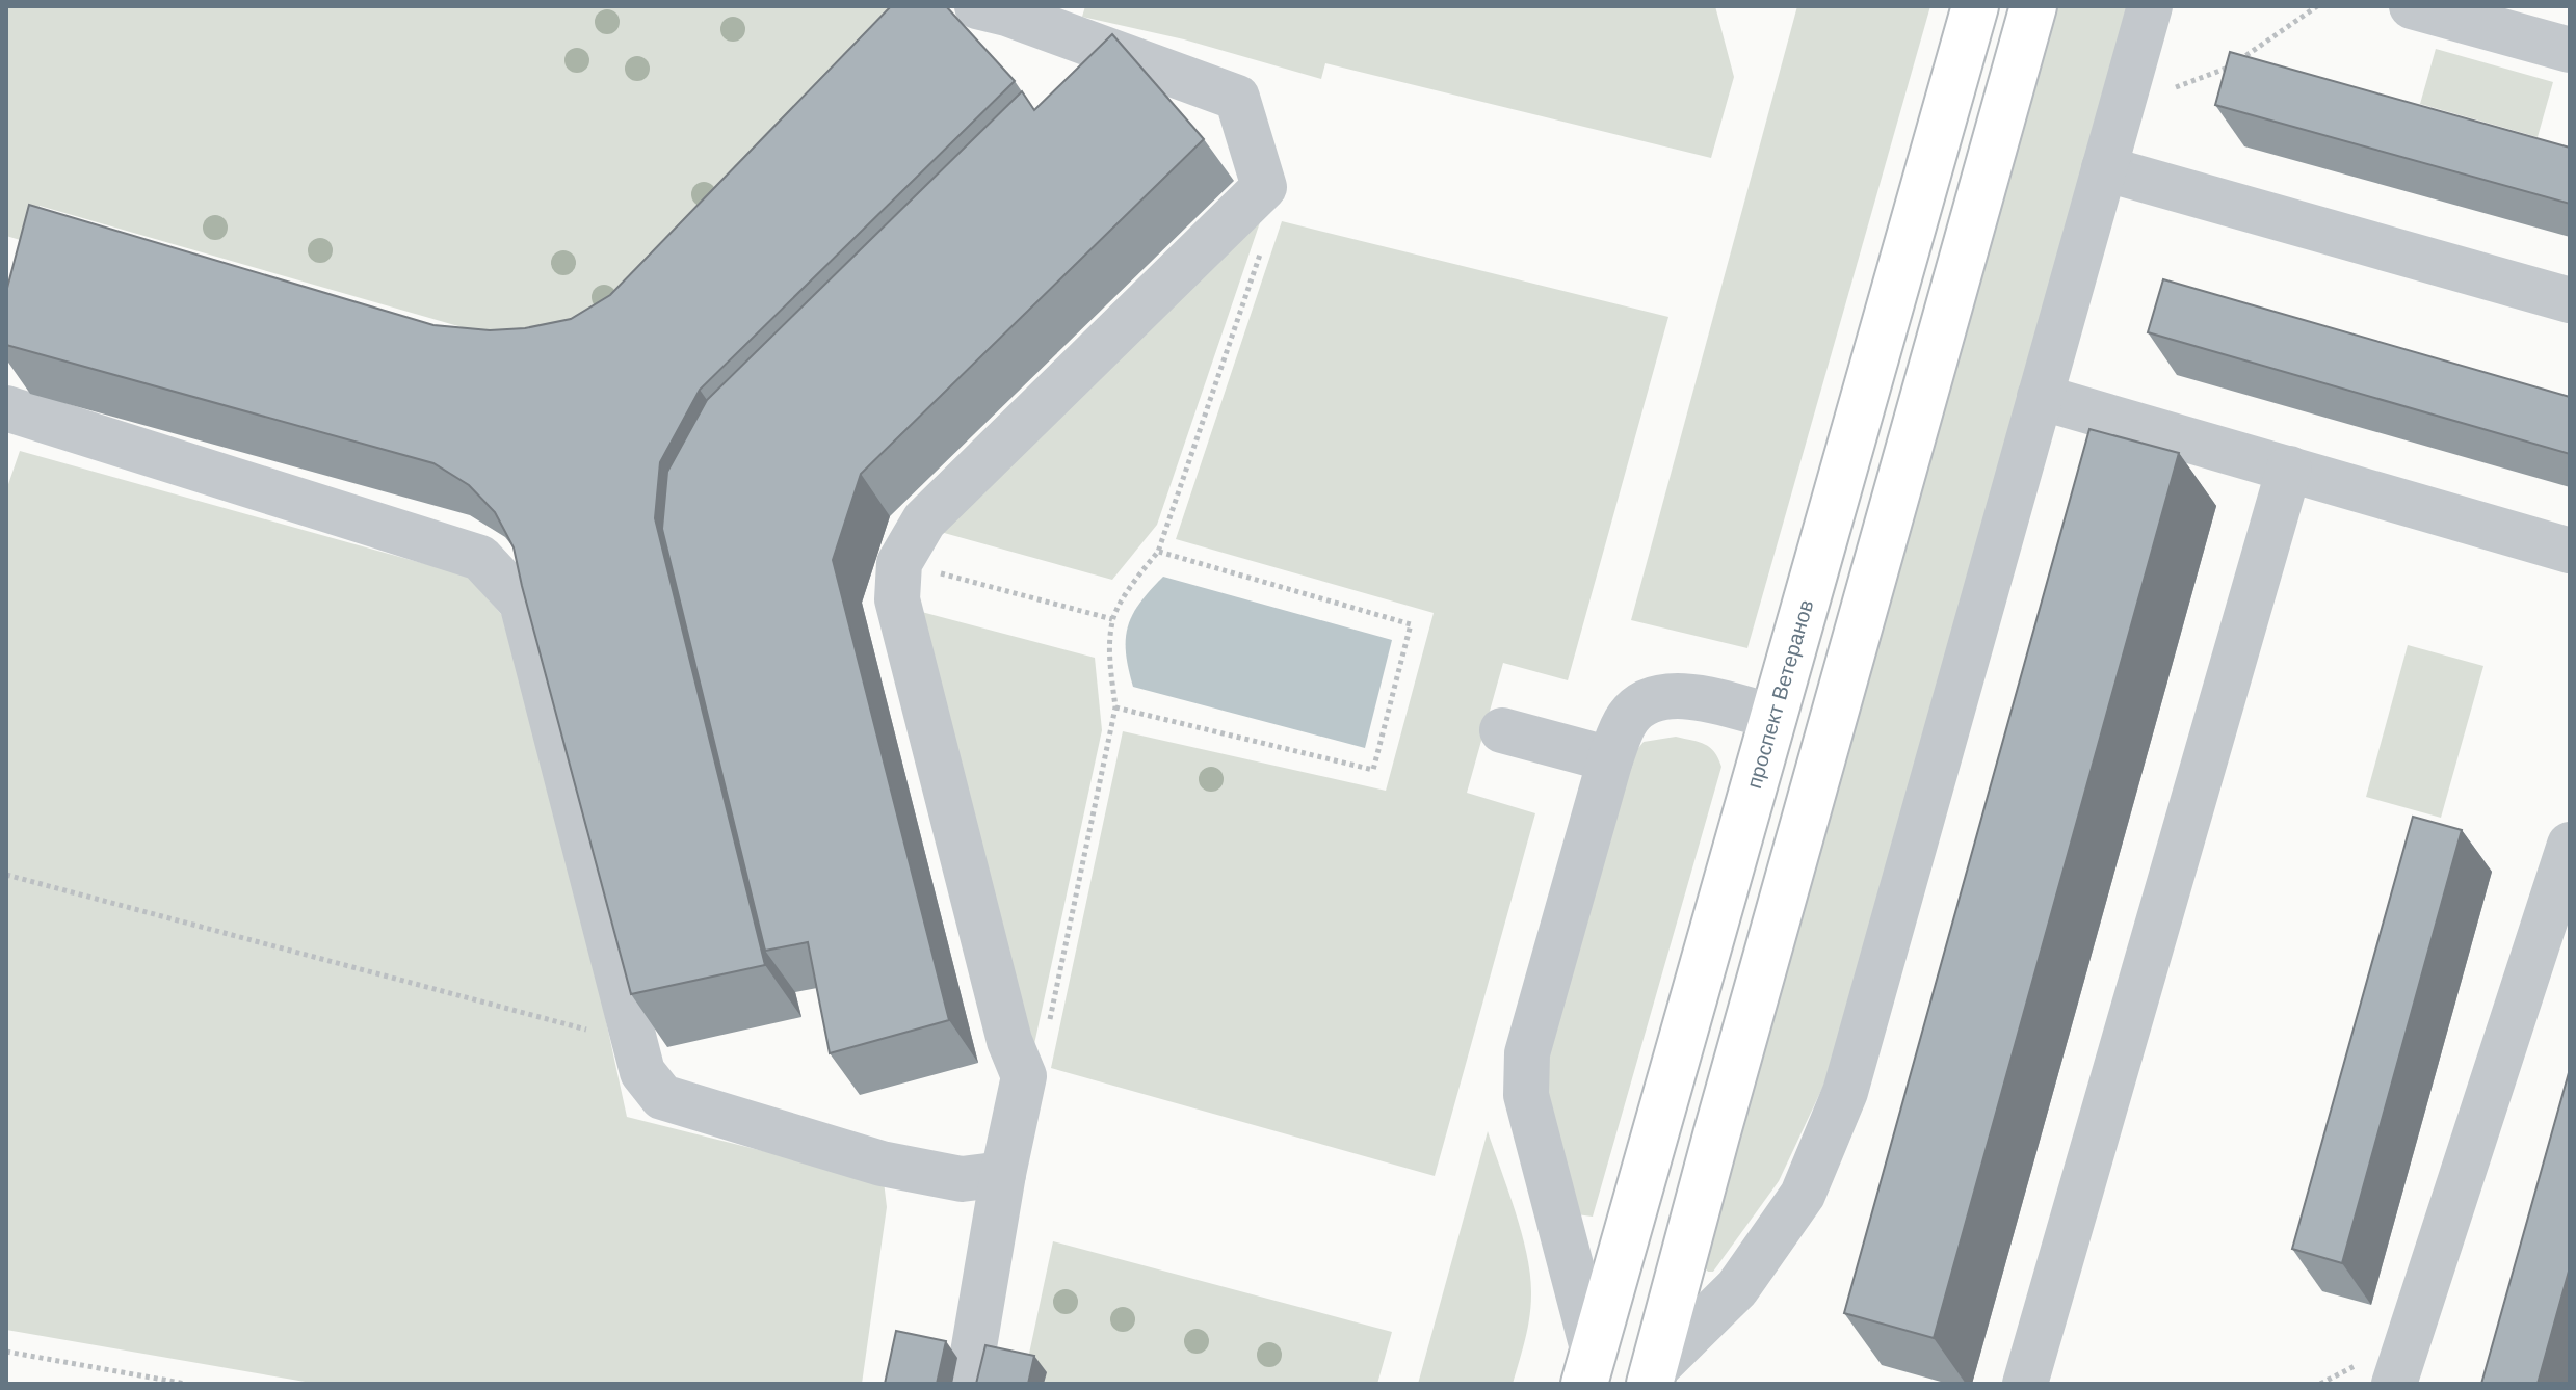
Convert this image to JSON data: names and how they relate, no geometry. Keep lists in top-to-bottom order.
{
  "streets": {
    "main road": ["проспект Ветеранов"]
  }
}
